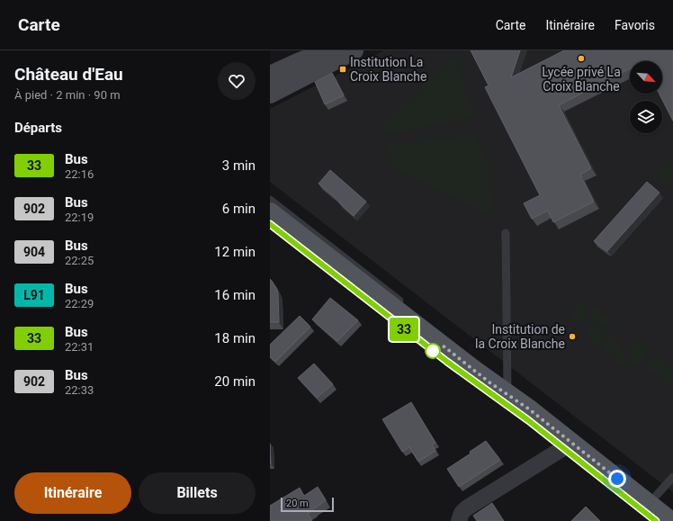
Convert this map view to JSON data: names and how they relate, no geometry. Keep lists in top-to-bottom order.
{
  "places": {
    "other": ["Lycée privé La Croix Blanche", "Institution de la Croix Blanche"],
    "transit": ["Institution La Croix Blanche"]
  },
  "lines": ["bus line 33"],
  "scale_bar": "20 m",
  "north": "bottom right",
  "page": {
    "header": "Carte",
    "nav": ["Carte", "Itinéraire", "Favoris"],
    "heading": [
      ["Château d'Eau", "À pied · 2 min · 90 m"],
      "Départs"
    ],
    "on_map": "33",
    "list": [
      {
        "mark": "33",
        "name": "Bus",
        "note": "22:16",
        "value": "3 min"
      },
      {
        "mark": "902",
        "name": "Bus",
        "note": "22:19",
        "value": "6 min"
      },
      {
        "mark": "904",
        "name": "Bus",
        "note": "22:25",
        "value": "12 min"
      },
      {
        "mark": "L91",
        "name": "Bus",
        "note": "22:29",
        "value": "16 min"
      },
      {
        "mark": "33",
        "name": "Bus",
        "note": "22:31",
        "value": "18 min"
      },
      {
        "mark": "902",
        "name": "Bus",
        "note": "22:33",
        "value": "20 min"
      }
    ],
    "buttons": ["Itinéraire", "Billets"],
    "scale": "20 m"
  }
}
